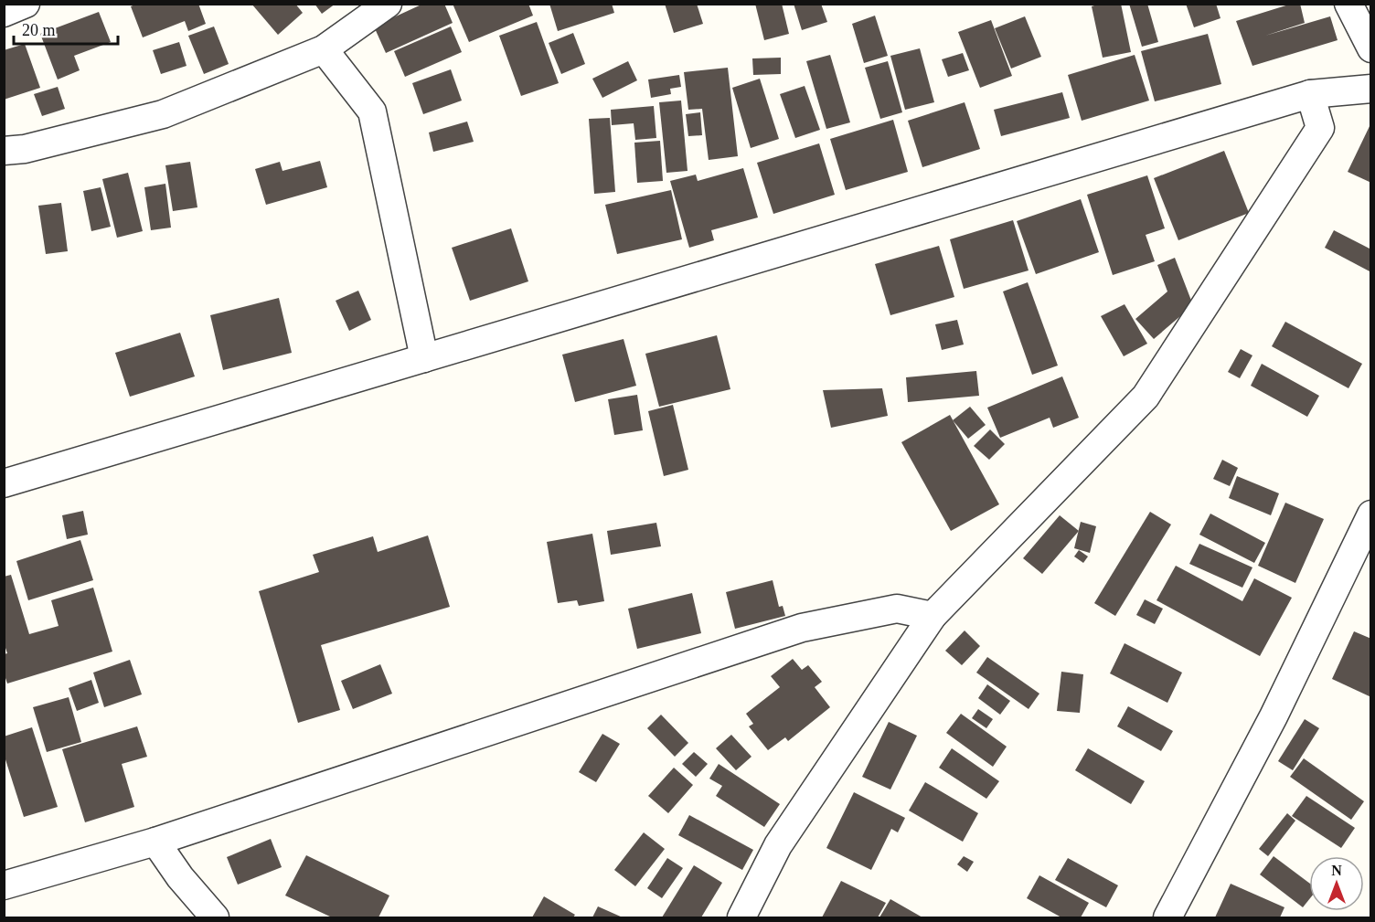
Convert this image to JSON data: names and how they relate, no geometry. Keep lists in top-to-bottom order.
{
  "scale_bar": "20 m",
  "north": "top"
}
